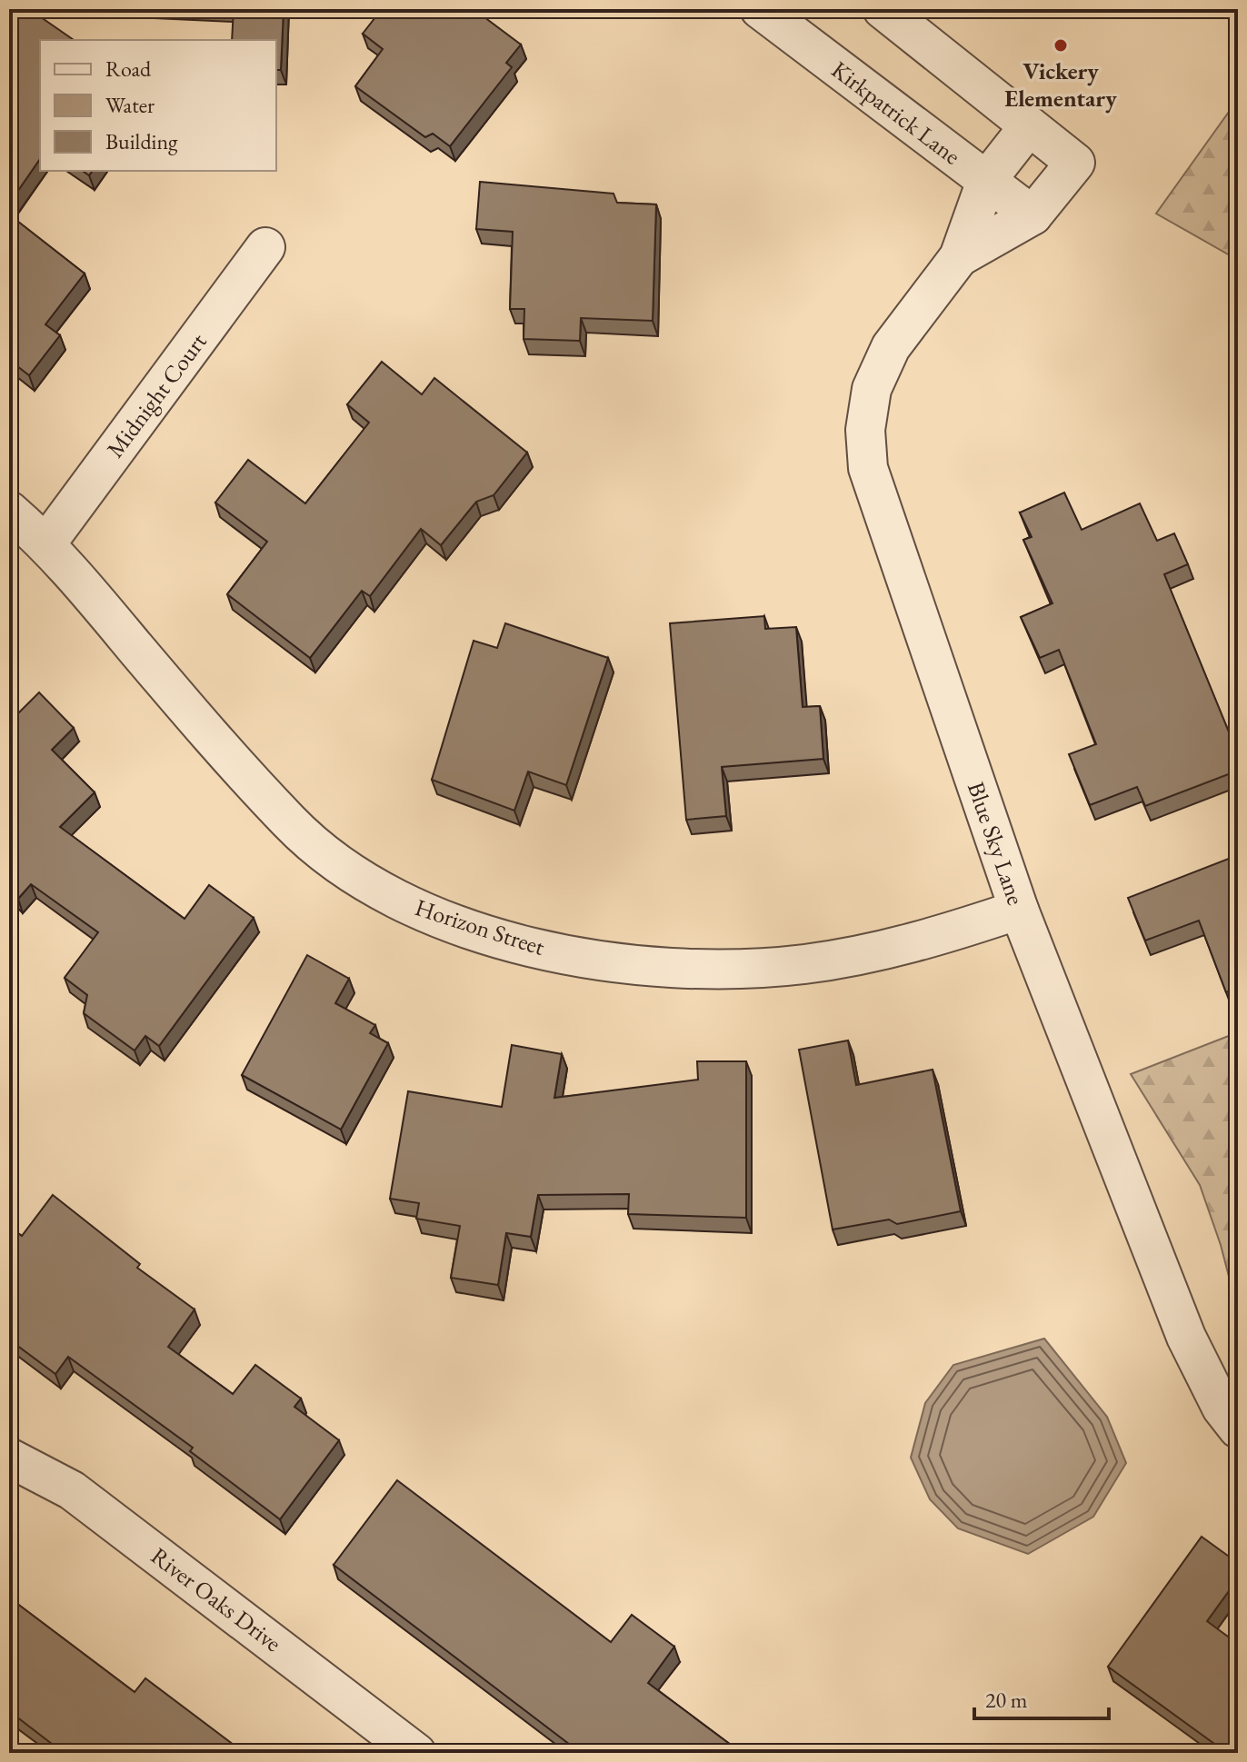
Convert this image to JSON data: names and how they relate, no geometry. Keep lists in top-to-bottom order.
{
  "streets": {
    "street": [
      "Kirkpatrick Lane",
      "Midnight Court",
      "Blue Sky Lane",
      "Horizon Street",
      "River Oaks Drive"
    ]
  },
  "crossings": [
    ["Kirkpatrick Lane", "Blue Sky Lane"],
    ["Midnight Court", "Horizon Street"],
    ["Blue Sky Lane", "Horizon Street"]
  ],
  "places": ["Vickery Elementary"],
  "legend": ["Road", "Water", "Building"],
  "scale_bar": "20 m"
}
